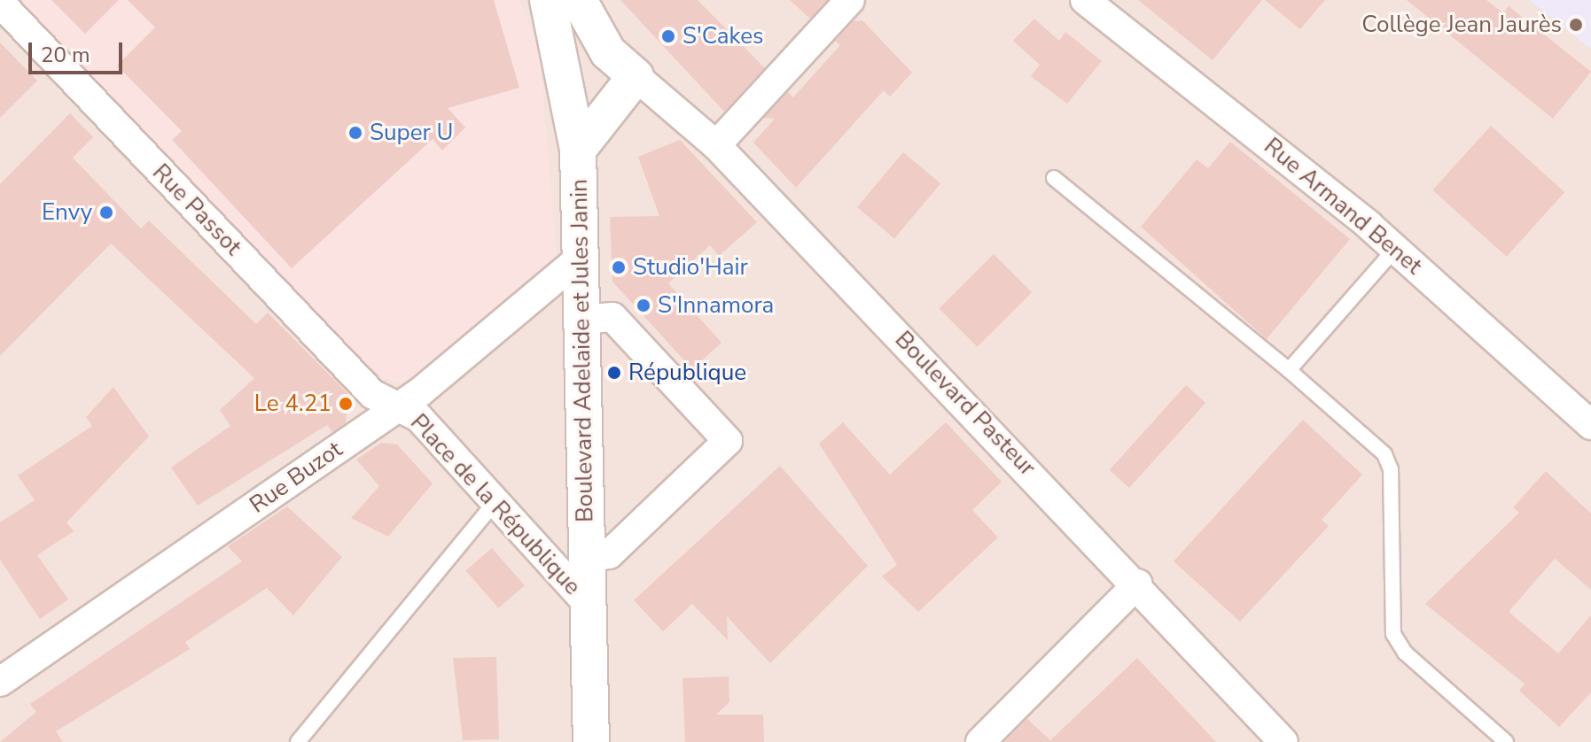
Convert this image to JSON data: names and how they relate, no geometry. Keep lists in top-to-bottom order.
{
  "streets": {
    "street": [
      "Rue Armand Benet",
      "Rue Passot",
      "Boulevard Adelaide et Jules Janin",
      "Boulevard Pasteur",
      "Rue Buzot",
      "Place de la République"
    ]
  },
  "crossings": [
    ["Rue Passot", "Rue Buzot"],
    ["Rue Passot", "Place de la République"],
    ["Boulevard Adelaide et Jules Janin", "Boulevard Pasteur"],
    ["Boulevard Adelaide et Jules Janin", "Rue Buzot"],
    ["Boulevard Adelaide et Jules Janin", "Place de la République"],
    ["Rue Buzot", "Place de la République"]
  ],
  "places": [
    "Collège Jean Jaurès",
    "S'Cakes",
    "Super U",
    "Envy",
    "Studio'Hair",
    "S'Innamora",
    "République",
    "Le 4.21"
  ],
  "scale_bar": "20 m"
}
